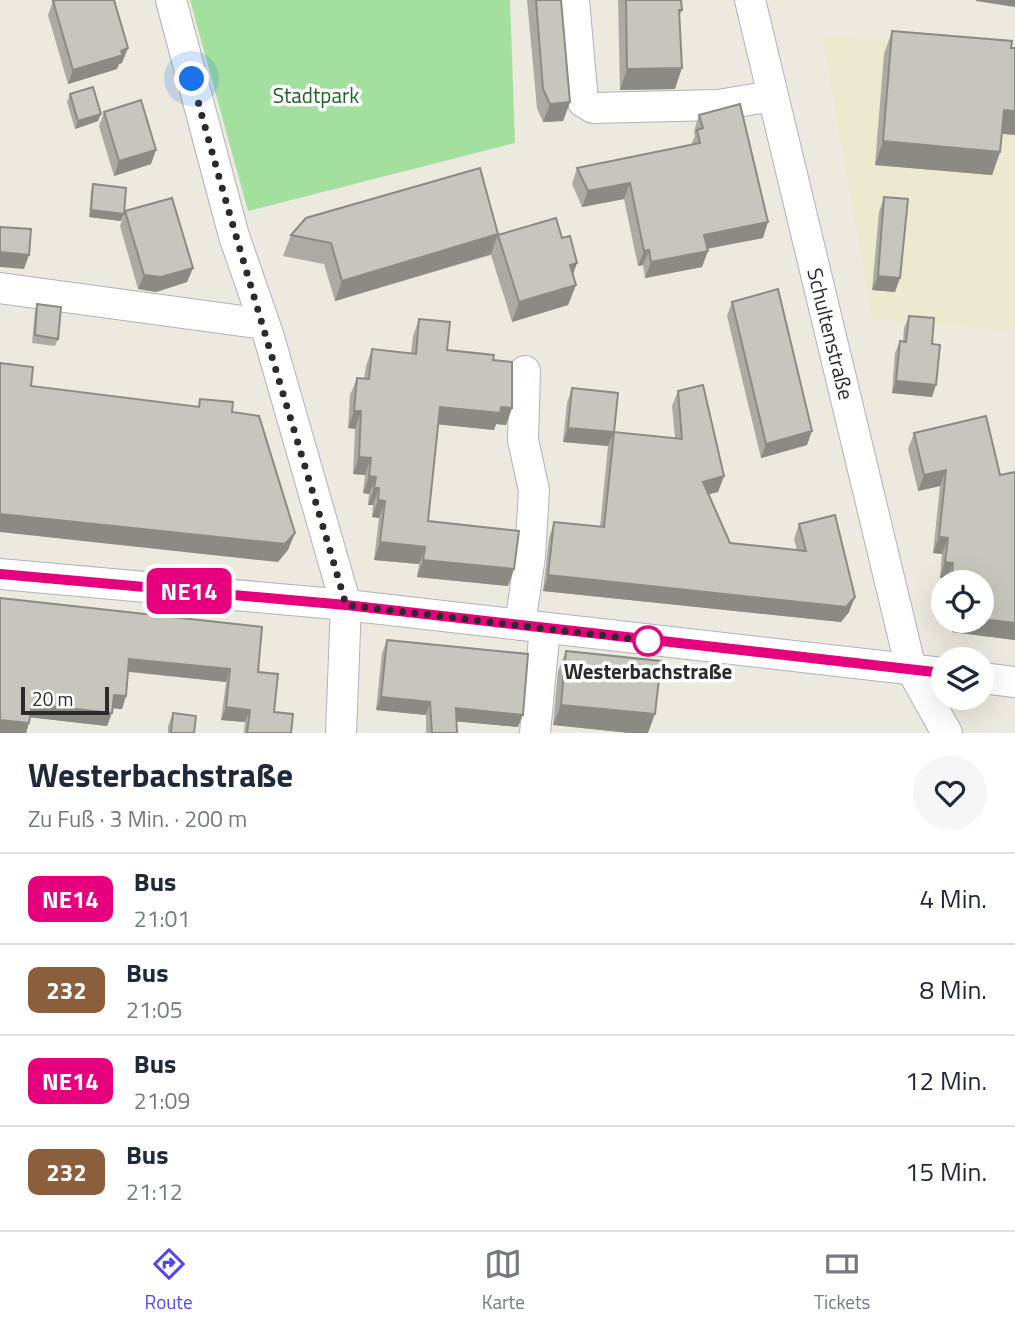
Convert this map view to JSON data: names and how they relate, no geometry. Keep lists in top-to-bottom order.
{
  "streets": {
    "street": ["Schultenstraße"]
  },
  "parks": ["Stadtpark"],
  "places": ["Westerbachstraße"],
  "lines": ["bus line NE14"],
  "scale_bar": "20 m",
  "page": {
    "on_map": "NE14",
    "scale": "20 m",
    "heading": ["Westerbachstraße", "Zu Fuß · 3 Min. · 200 m"],
    "list": [
      {
        "mark": "NE14",
        "name": "Bus",
        "note": "21:01",
        "value": "4 Min."
      },
      {
        "mark": "232",
        "name": "Bus",
        "note": "21:05",
        "value": "8 Min."
      },
      {
        "mark": "NE14",
        "name": "Bus",
        "note": "21:09",
        "value": "12 Min."
      },
      {
        "mark": "232",
        "name": "Bus",
        "note": "21:12",
        "value": "15 Min."
      }
    ],
    "tabs": ["Route", "Karte", "Tickets"]
  }
}
